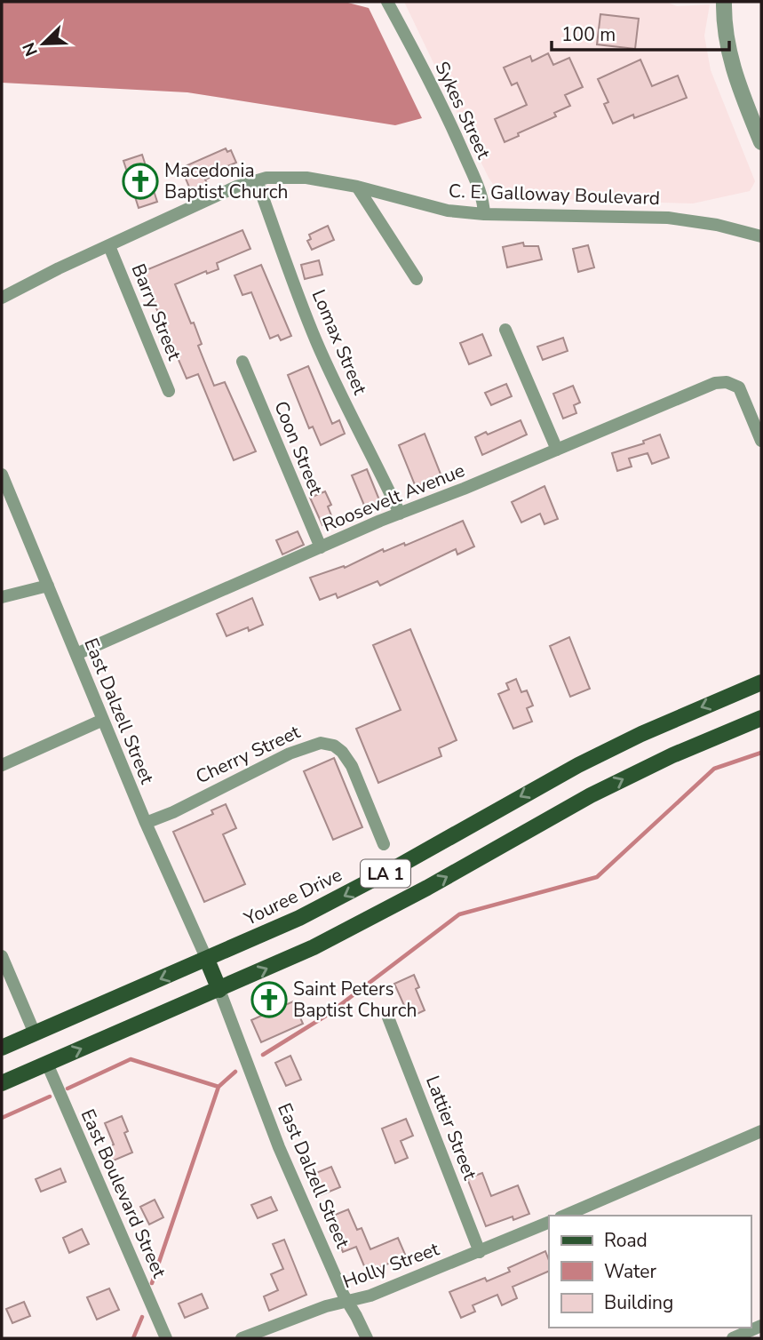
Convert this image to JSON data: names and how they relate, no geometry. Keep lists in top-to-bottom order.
{
  "streets": {
    "main road": ["LA 1", "Youree Drive"],
    "street": [
      "Sykes Street",
      "C. E. Galloway Boulevard",
      "Barry Street",
      "Lomax Street",
      "Coon Street",
      "Roosevelt Avenue",
      "East Dalzell Street",
      "Cherry Street",
      "Lattier Street",
      "East Boulevard Street",
      "Holly Street"
    ]
  },
  "crossings": [
    ["Sykes Street", "C. E. Galloway Boulevard"],
    ["C. E. Galloway Boulevard", "Barry Street"],
    ["C. E. Galloway Boulevard", "Lomax Street"],
    ["Lomax Street", "Roosevelt Avenue"],
    ["Coon Street", "Roosevelt Avenue"],
    ["Roosevelt Avenue", "East Dalzell Street"],
    ["East Dalzell Street", "Cherry Street"],
    ["East Dalzell Street", "LA 1"],
    ["East Dalzell Street", "Youree Drive"],
    ["East Dalzell Street", "Holly Street"],
    ["LA 1", "East Boulevard Street"],
    ["Lattier Street", "Holly Street"]
  ],
  "places": {
    "church": ["Macedonia Baptist Church", "Saint Peters Baptist Church"]
  },
  "legend": ["Road", "Water", "Building"],
  "scale_bar": "100 m",
  "north": "bottom left"
}
